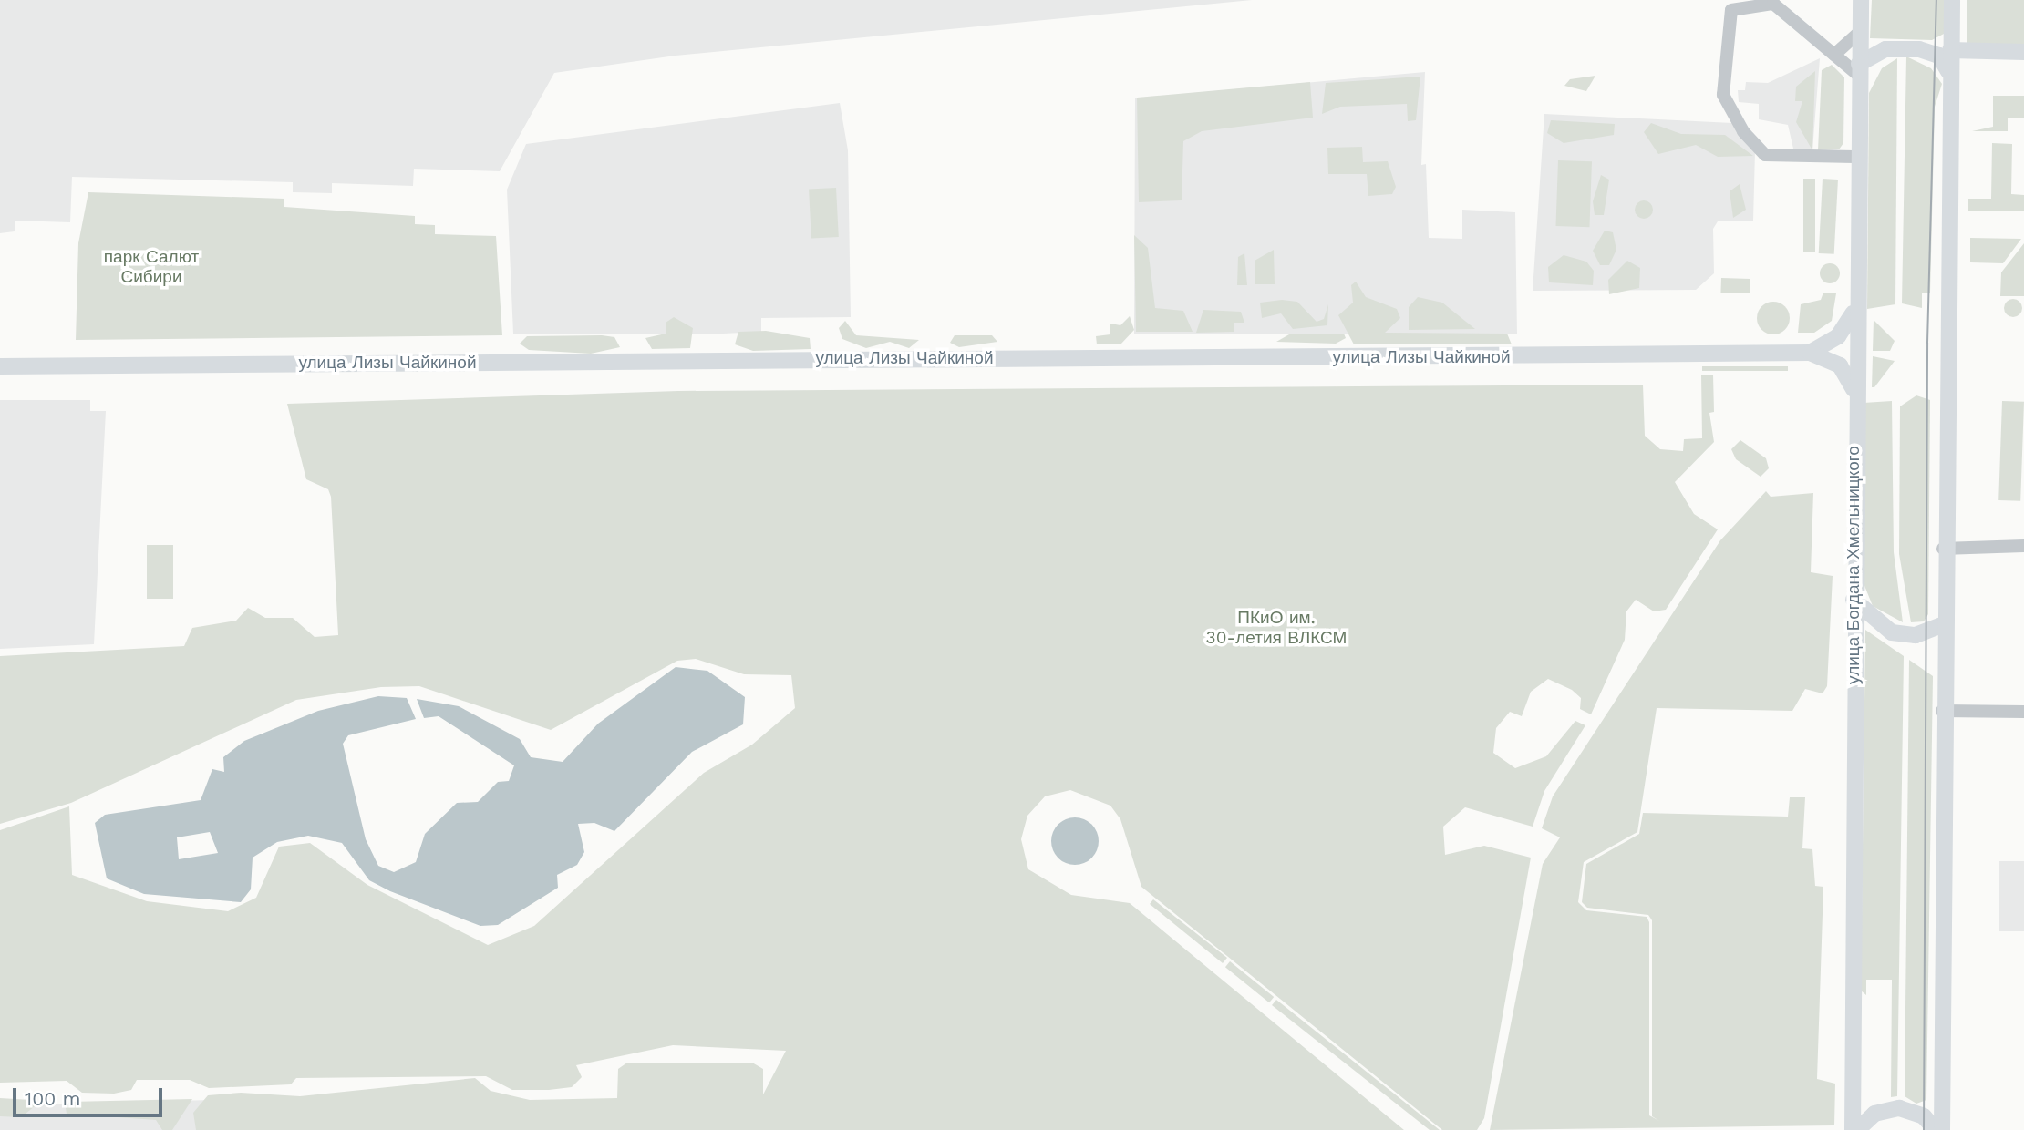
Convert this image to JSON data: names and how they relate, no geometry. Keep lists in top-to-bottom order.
{
  "streets": {
    "main road": ["улица Лизы Чайкиной", "улица Богдана Хмельницкого"]
  },
  "parks": ["парк Салют Сибири", "ПКиО им. 30-летия ВЛКСМ"],
  "scale_bar": "100 m"
}
